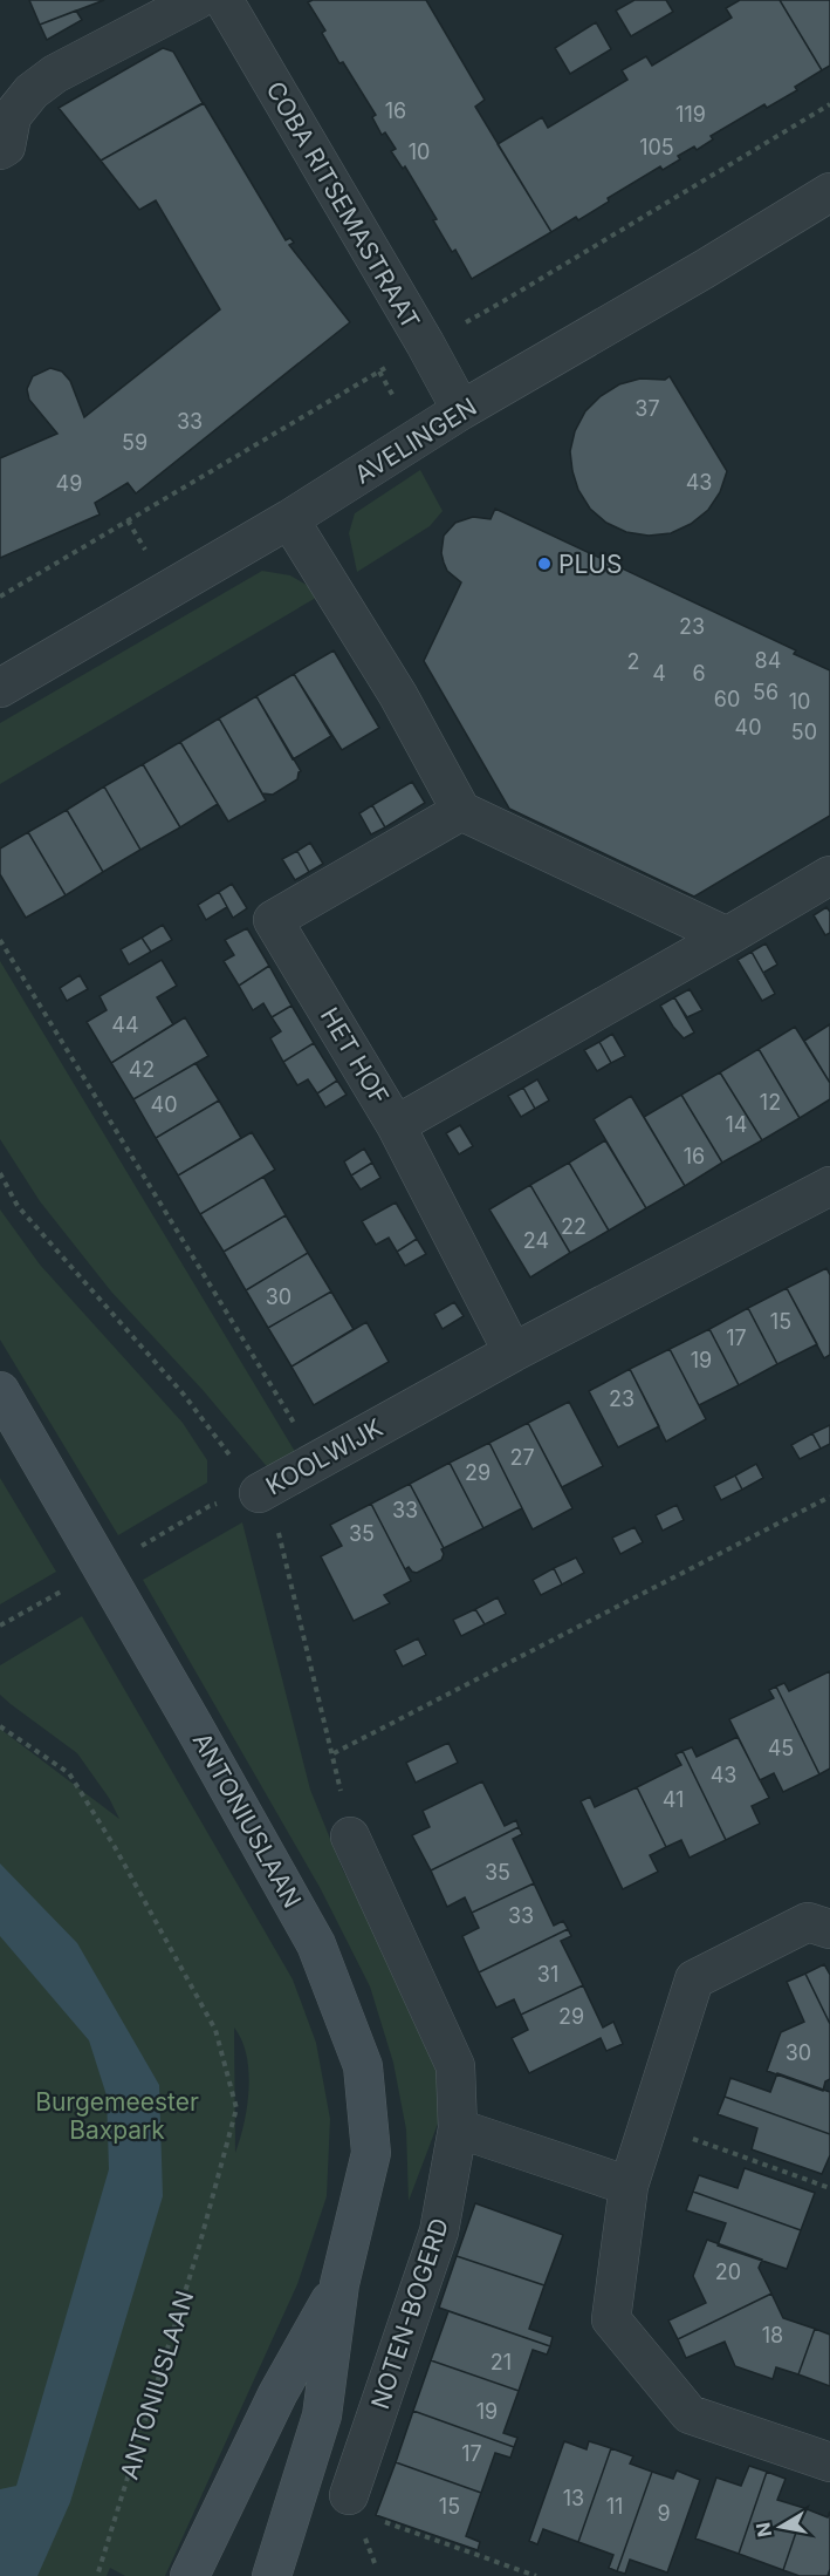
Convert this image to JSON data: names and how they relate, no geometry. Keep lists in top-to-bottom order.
{
  "streets": {
    "main road": ["ANTONIUSLAAN"],
    "street": [
      "COBA RITSEMASTRAAT",
      "AVELINGEN",
      "HET HOF",
      "KOOLWIJK",
      "NOTEN-BOGERD"
    ]
  },
  "crossings": [
    ["COBA RITSEMASTRAAT", "AVELINGEN"]
  ],
  "parks": ["Burgemeester Baxpark"],
  "places": ["PLUS"],
  "house_numbers": [
    "16",
    "119",
    "105",
    "10",
    "37",
    "33",
    "59",
    "43",
    "49",
    "23",
    "84",
    "2",
    "4",
    "6",
    "56",
    "60",
    "10",
    "40",
    "50",
    "44",
    "42",
    "12",
    "40",
    "14",
    "16",
    "22",
    "24",
    "30",
    "15",
    "17",
    "19",
    "23",
    "27",
    "29",
    "33",
    "35",
    "45",
    "43",
    "41",
    "35",
    "33",
    "31",
    "29",
    "30",
    "20",
    "18",
    "21",
    "19",
    "17",
    "13",
    "15",
    "11",
    "9"
  ],
  "north": "left"
}
